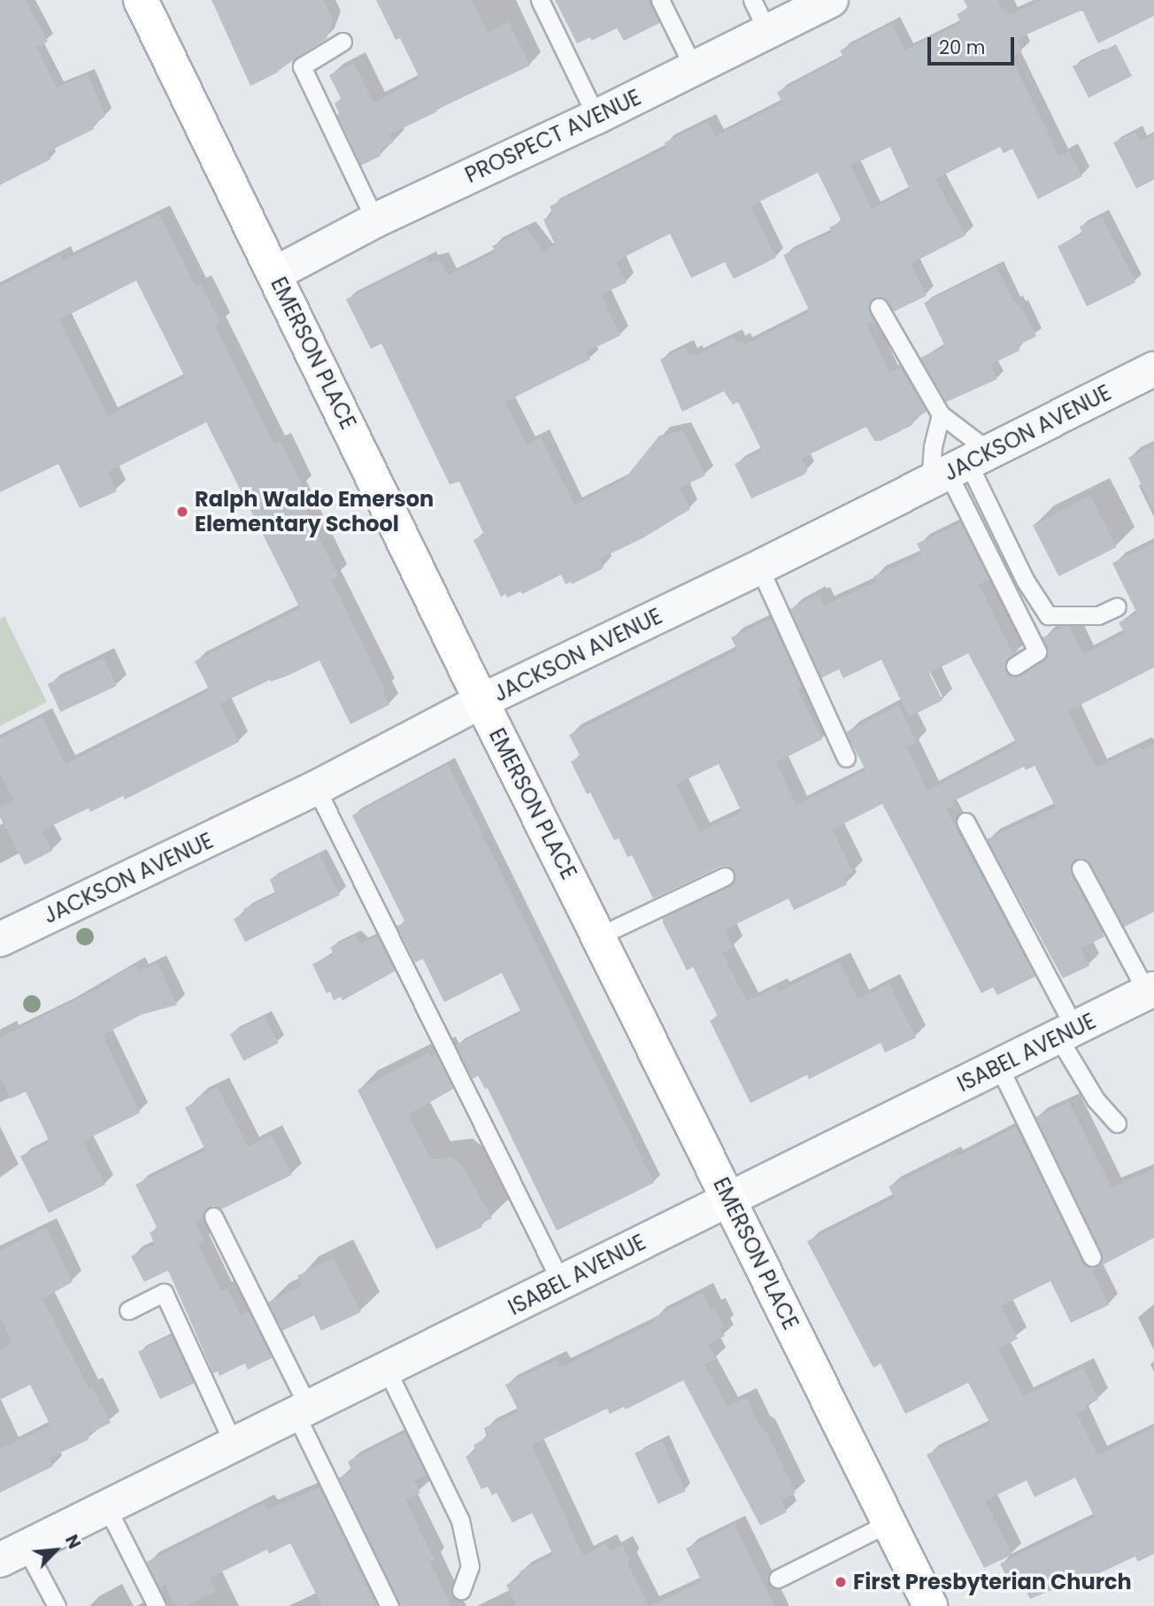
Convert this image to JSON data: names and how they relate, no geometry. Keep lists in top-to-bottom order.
{
  "streets": {
    "street": [
      "PROSPECT AVENUE",
      "EMERSON PLACE",
      "JACKSON AVENUE",
      "ISABEL AVENUE"
    ]
  },
  "crossings": [
    ["PROSPECT AVENUE", "EMERSON PLACE"],
    ["EMERSON PLACE", "JACKSON AVENUE"],
    ["EMERSON PLACE", "ISABEL AVENUE"]
  ],
  "places": ["Ralph Waldo Emerson Elementary School", "First Presbyterian Church"],
  "scale_bar": "20 m",
  "north": "top right"
}
